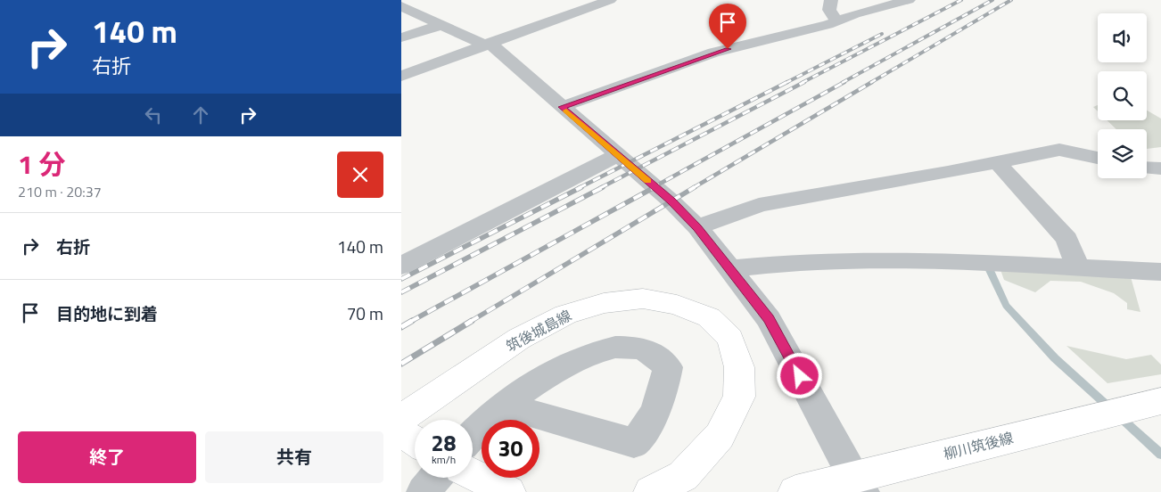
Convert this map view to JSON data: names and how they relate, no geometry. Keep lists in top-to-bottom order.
{
  "streets": {
    "main road": ["筑後城島線", "柳川筑後線"]
  },
  "page": {
    "turn": ["140 m", "右折"],
    "heading": ["1 分", "210 m · 20:37"],
    "list": [
      {
        "name": "右折",
        "value": "140 m"
      },
      {
        "name": "目的地に到着",
        "value": "70 m"
      }
    ],
    "speed": "28 km/h",
    "limit": "30",
    "buttons": ["終了", "共有"]
  }
}
